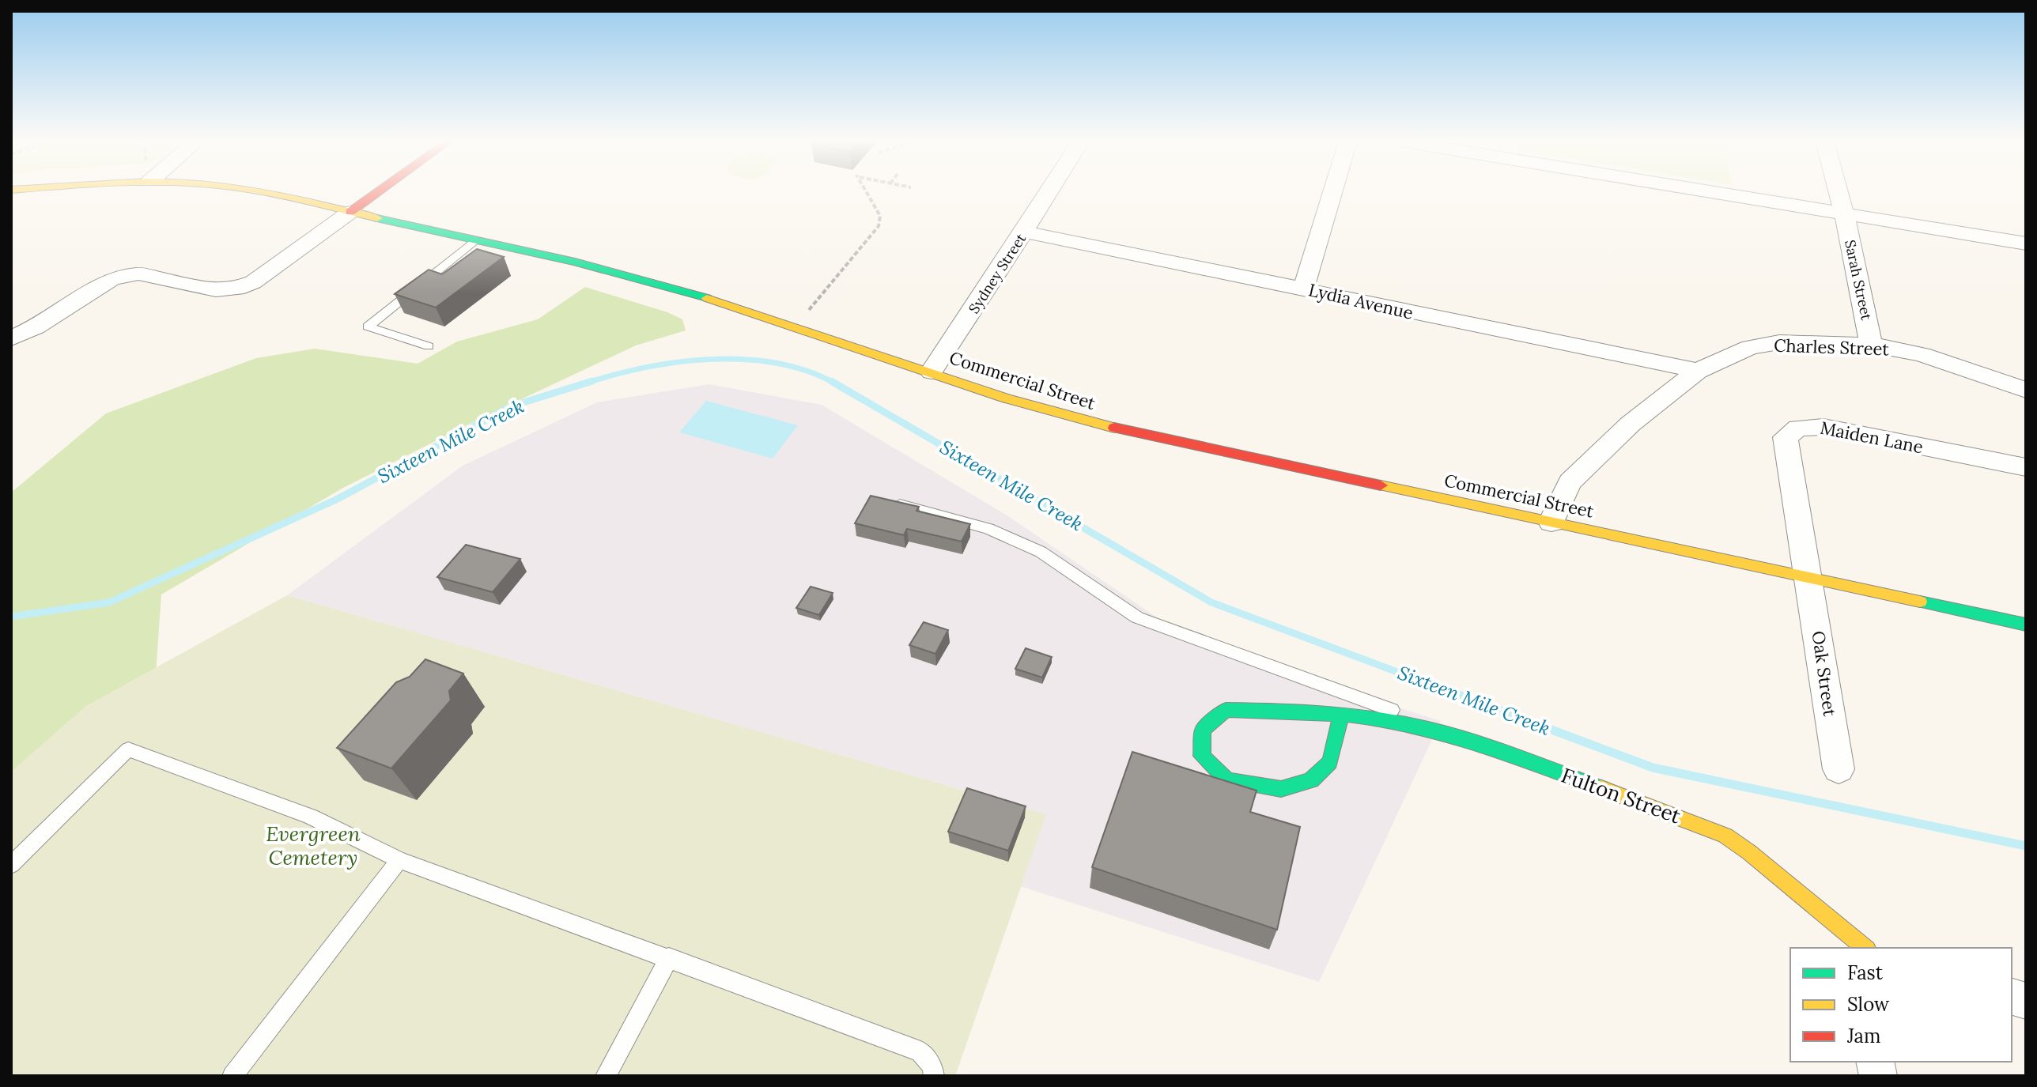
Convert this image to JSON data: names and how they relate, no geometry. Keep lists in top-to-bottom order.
{
  "streets": {
    "street": [
      "Sydney Street",
      "Sarah Street",
      "Lydia Avenue",
      "Charles Street",
      "Commercial Street",
      "Maiden Lane",
      "Oak Street",
      "Fulton Street"
    ]
  },
  "crossings": [
    ["Sydney Street", "Lydia Avenue"],
    ["Sydney Street", "Commercial Street"],
    ["Sarah Street", "Charles Street"],
    ["Lydia Avenue", "Charles Street"],
    ["Charles Street", "Commercial Street"],
    ["Commercial Street", "Maiden Lane"],
    ["Commercial Street", "Oak Street"],
    ["Maiden Lane", "Oak Street"]
  ],
  "water": ["Sixteen Mile Creek"],
  "parks": ["Evergreen Cemetery"],
  "legend": ["Fast", "Slow", "Jam"]
}
